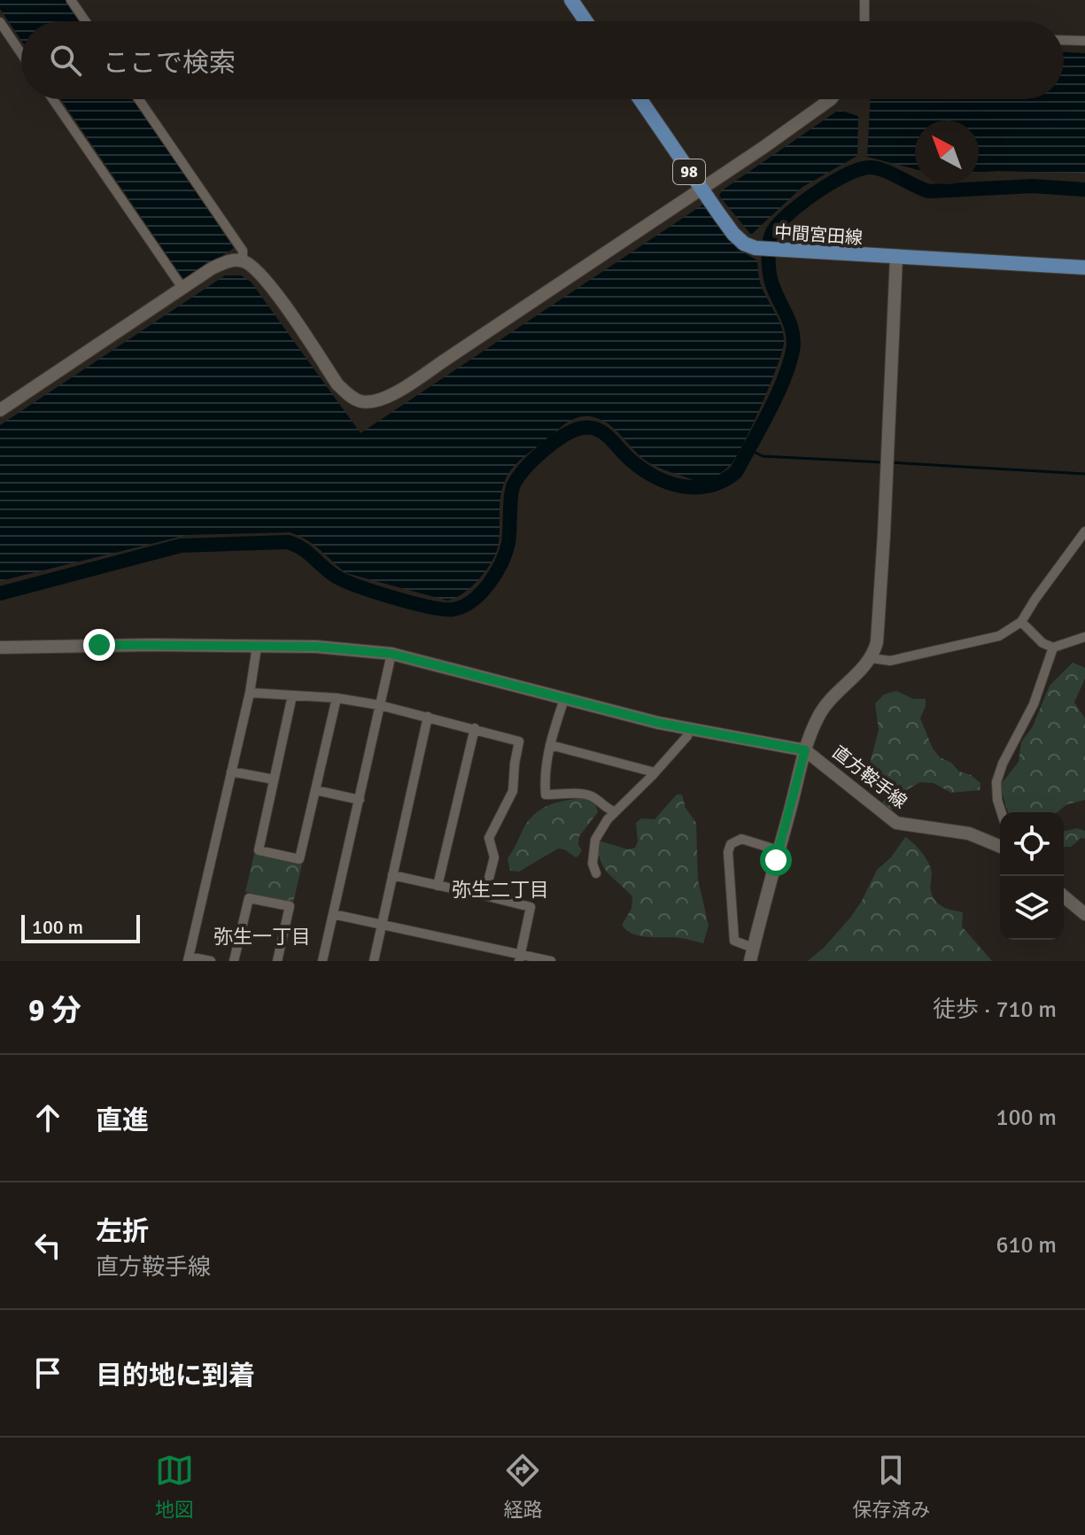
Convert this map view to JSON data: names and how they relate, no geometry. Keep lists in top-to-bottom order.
{
  "streets": {
    "main road": ["98", "中間宮田線"],
    "street": ["直方鞍手線"]
  },
  "districts": ["弥生二丁目", "弥生一丁目"],
  "scale_bar": "100 m",
  "north": "top left",
  "page": {
    "search": "ここで検索",
    "scale": "100 m",
    "heading": ["9 分", "徒歩 · 710 m"],
    "list": [
      ["直進", "100 m"],
      ["左折", "直方鞍手線", "610 m"],
      "目的地に到着"
    ],
    "nav": ["地図", "経路", "保存済み"]
  }
}
